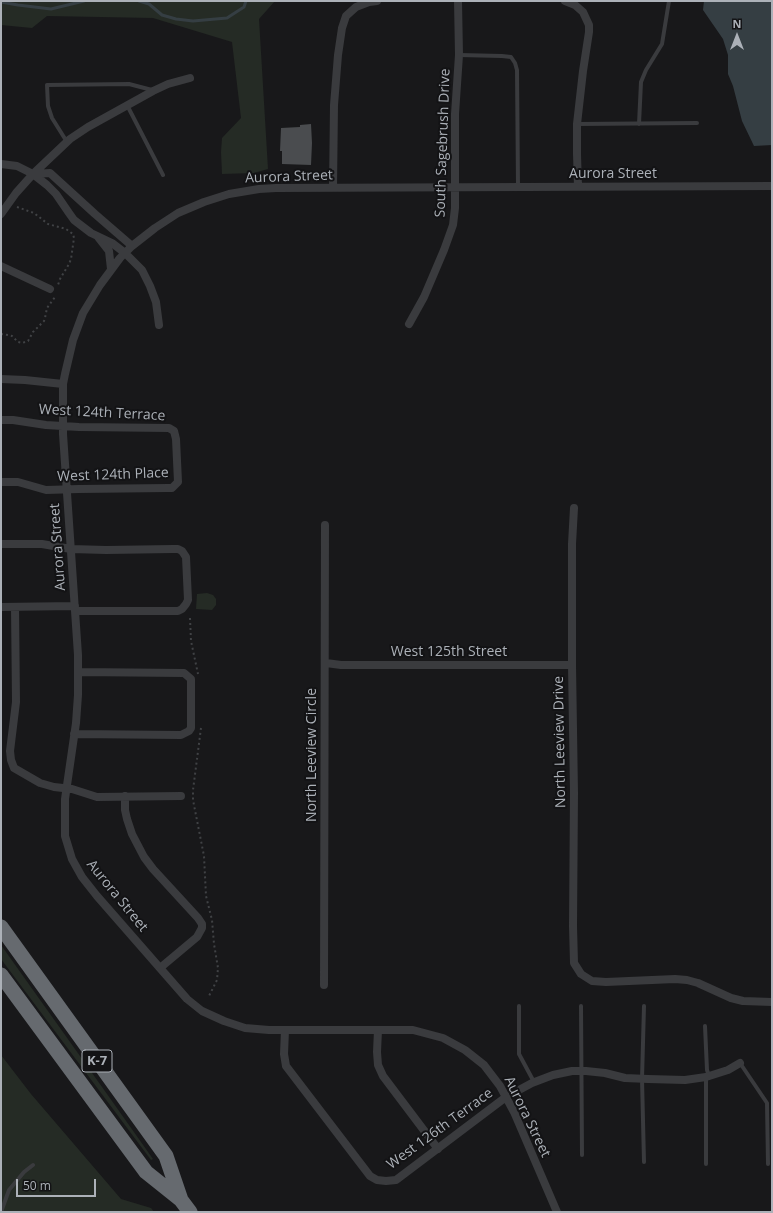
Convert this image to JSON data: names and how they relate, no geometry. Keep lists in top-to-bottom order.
{
  "streets": {
    "highway": ["K-7"],
    "street": [
      "South Sagebrush Drive",
      "Aurora Street",
      "West 124th Terrace",
      "West 124th Place",
      "West 125th Street",
      "North Leeview Drive",
      "North Leeview Circle",
      "West 126th Terrace"
    ]
  },
  "crossings": [
    ["South Sagebrush Drive", "Aurora Street"],
    ["Aurora Street", "West 124th Terrace"],
    ["Aurora Street", "West 124th Place"],
    ["Aurora Street", "West 126th Terrace"],
    ["West 124th Terrace", "West 124th Place"],
    ["West 125th Street", "North Leeview Drive"],
    ["West 125th Street", "North Leeview Circle"]
  ],
  "scale_bar": "50 m",
  "north": "top"
}
